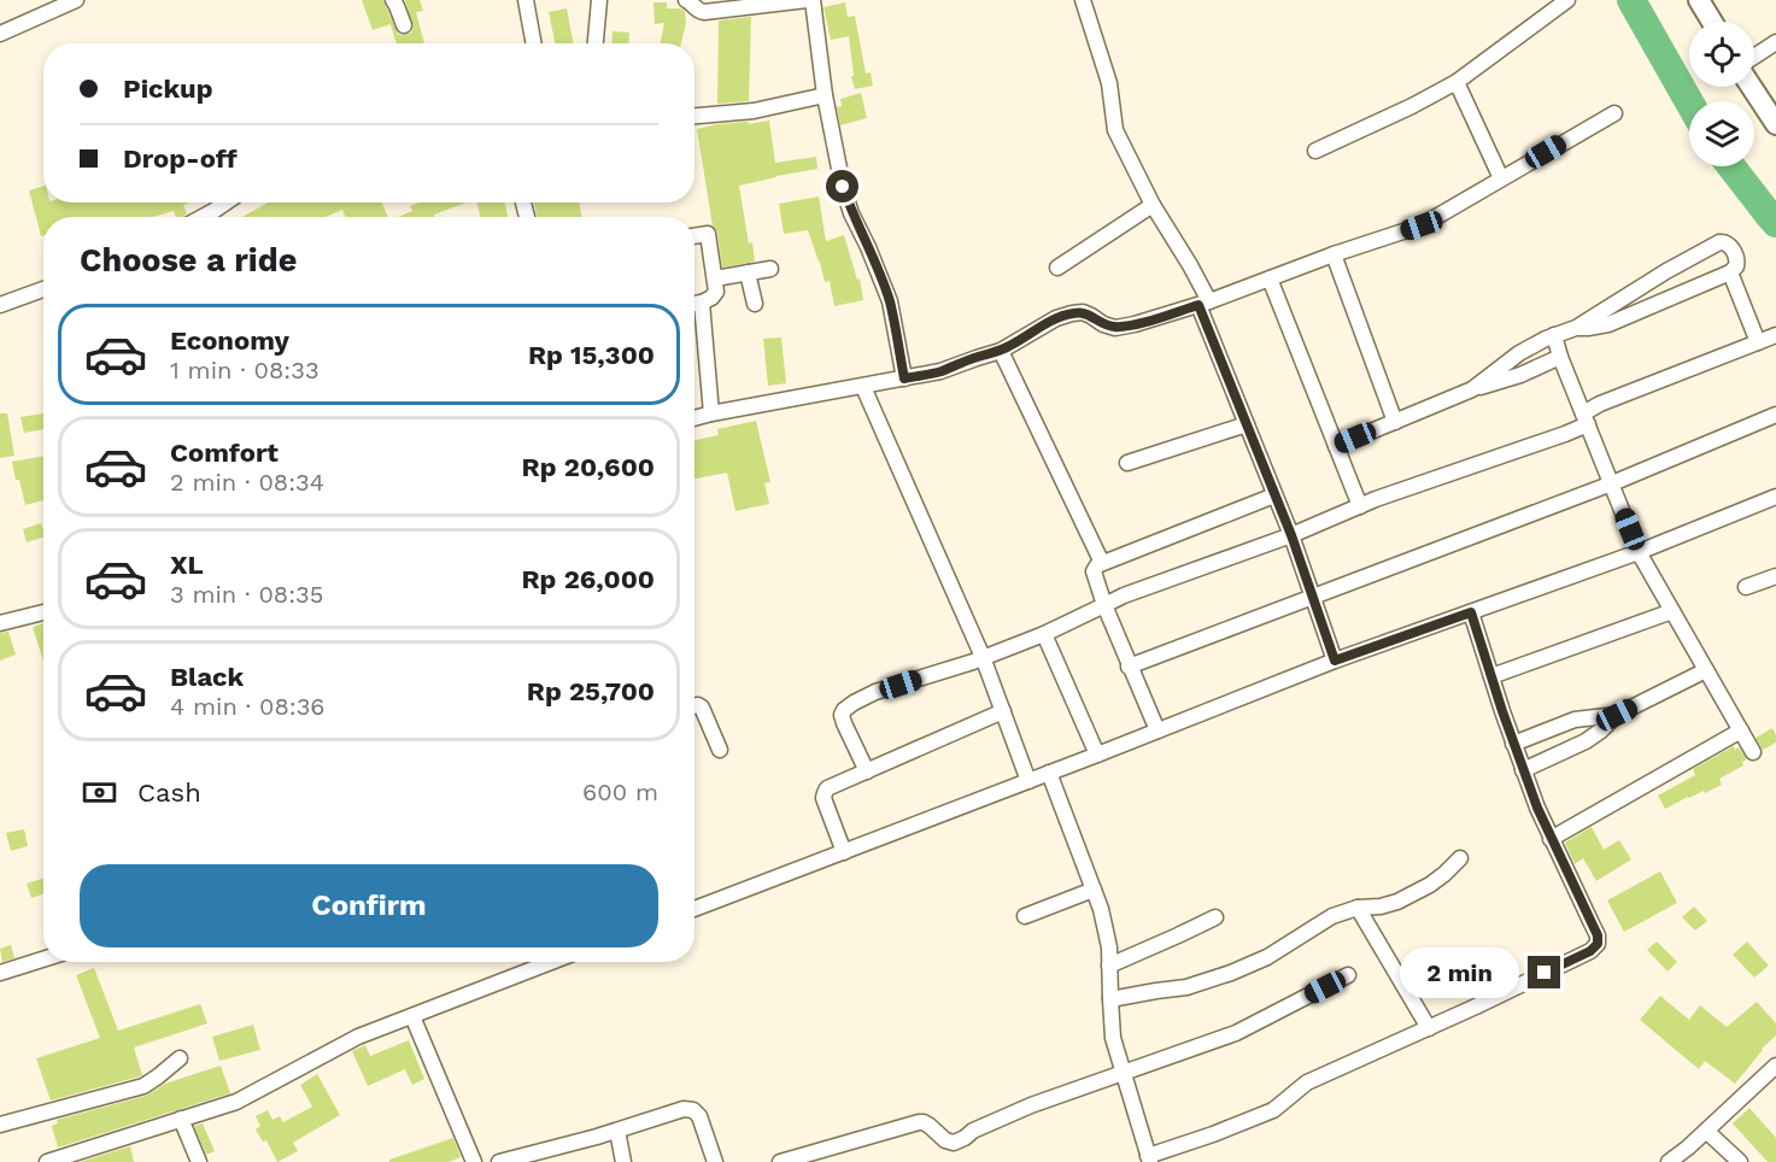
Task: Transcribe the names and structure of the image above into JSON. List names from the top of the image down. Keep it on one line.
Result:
{"page":{"banner":["Pickup","Drop-off"],"heading":"Choose a ride","list":[{"name":"Economy","note":"1 min · 08:33","value":"Rp 15,300"},{"name":"Comfort","note":"2 min · 08:34","value":"Rp 20,600"},{"name":"XL","note":"3 min · 08:35","value":"Rp 26,000"},{"name":"Black","note":"4 min · 08:36","value":"Rp 25,700"}],"pay":["Cash","600 m"],"buttons":"Confirm","bubble":"2 min"}}
